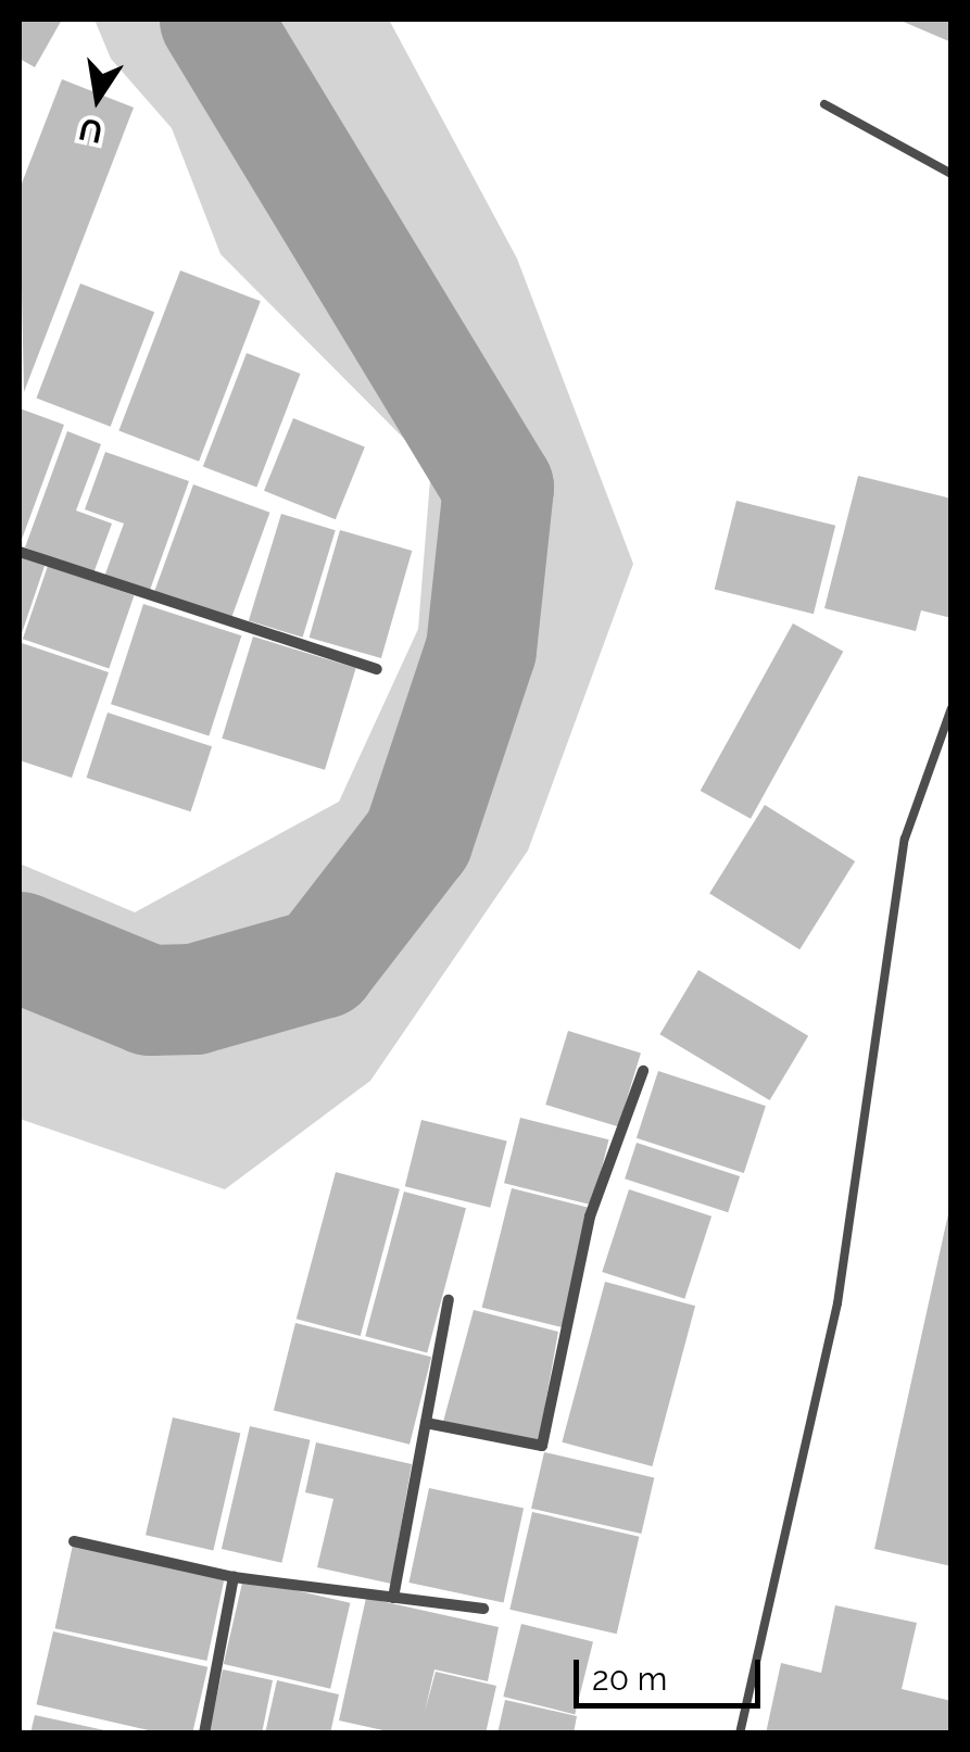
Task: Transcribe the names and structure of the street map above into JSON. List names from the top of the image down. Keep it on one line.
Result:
{"scale_bar":"20 m","north":"bottom"}
